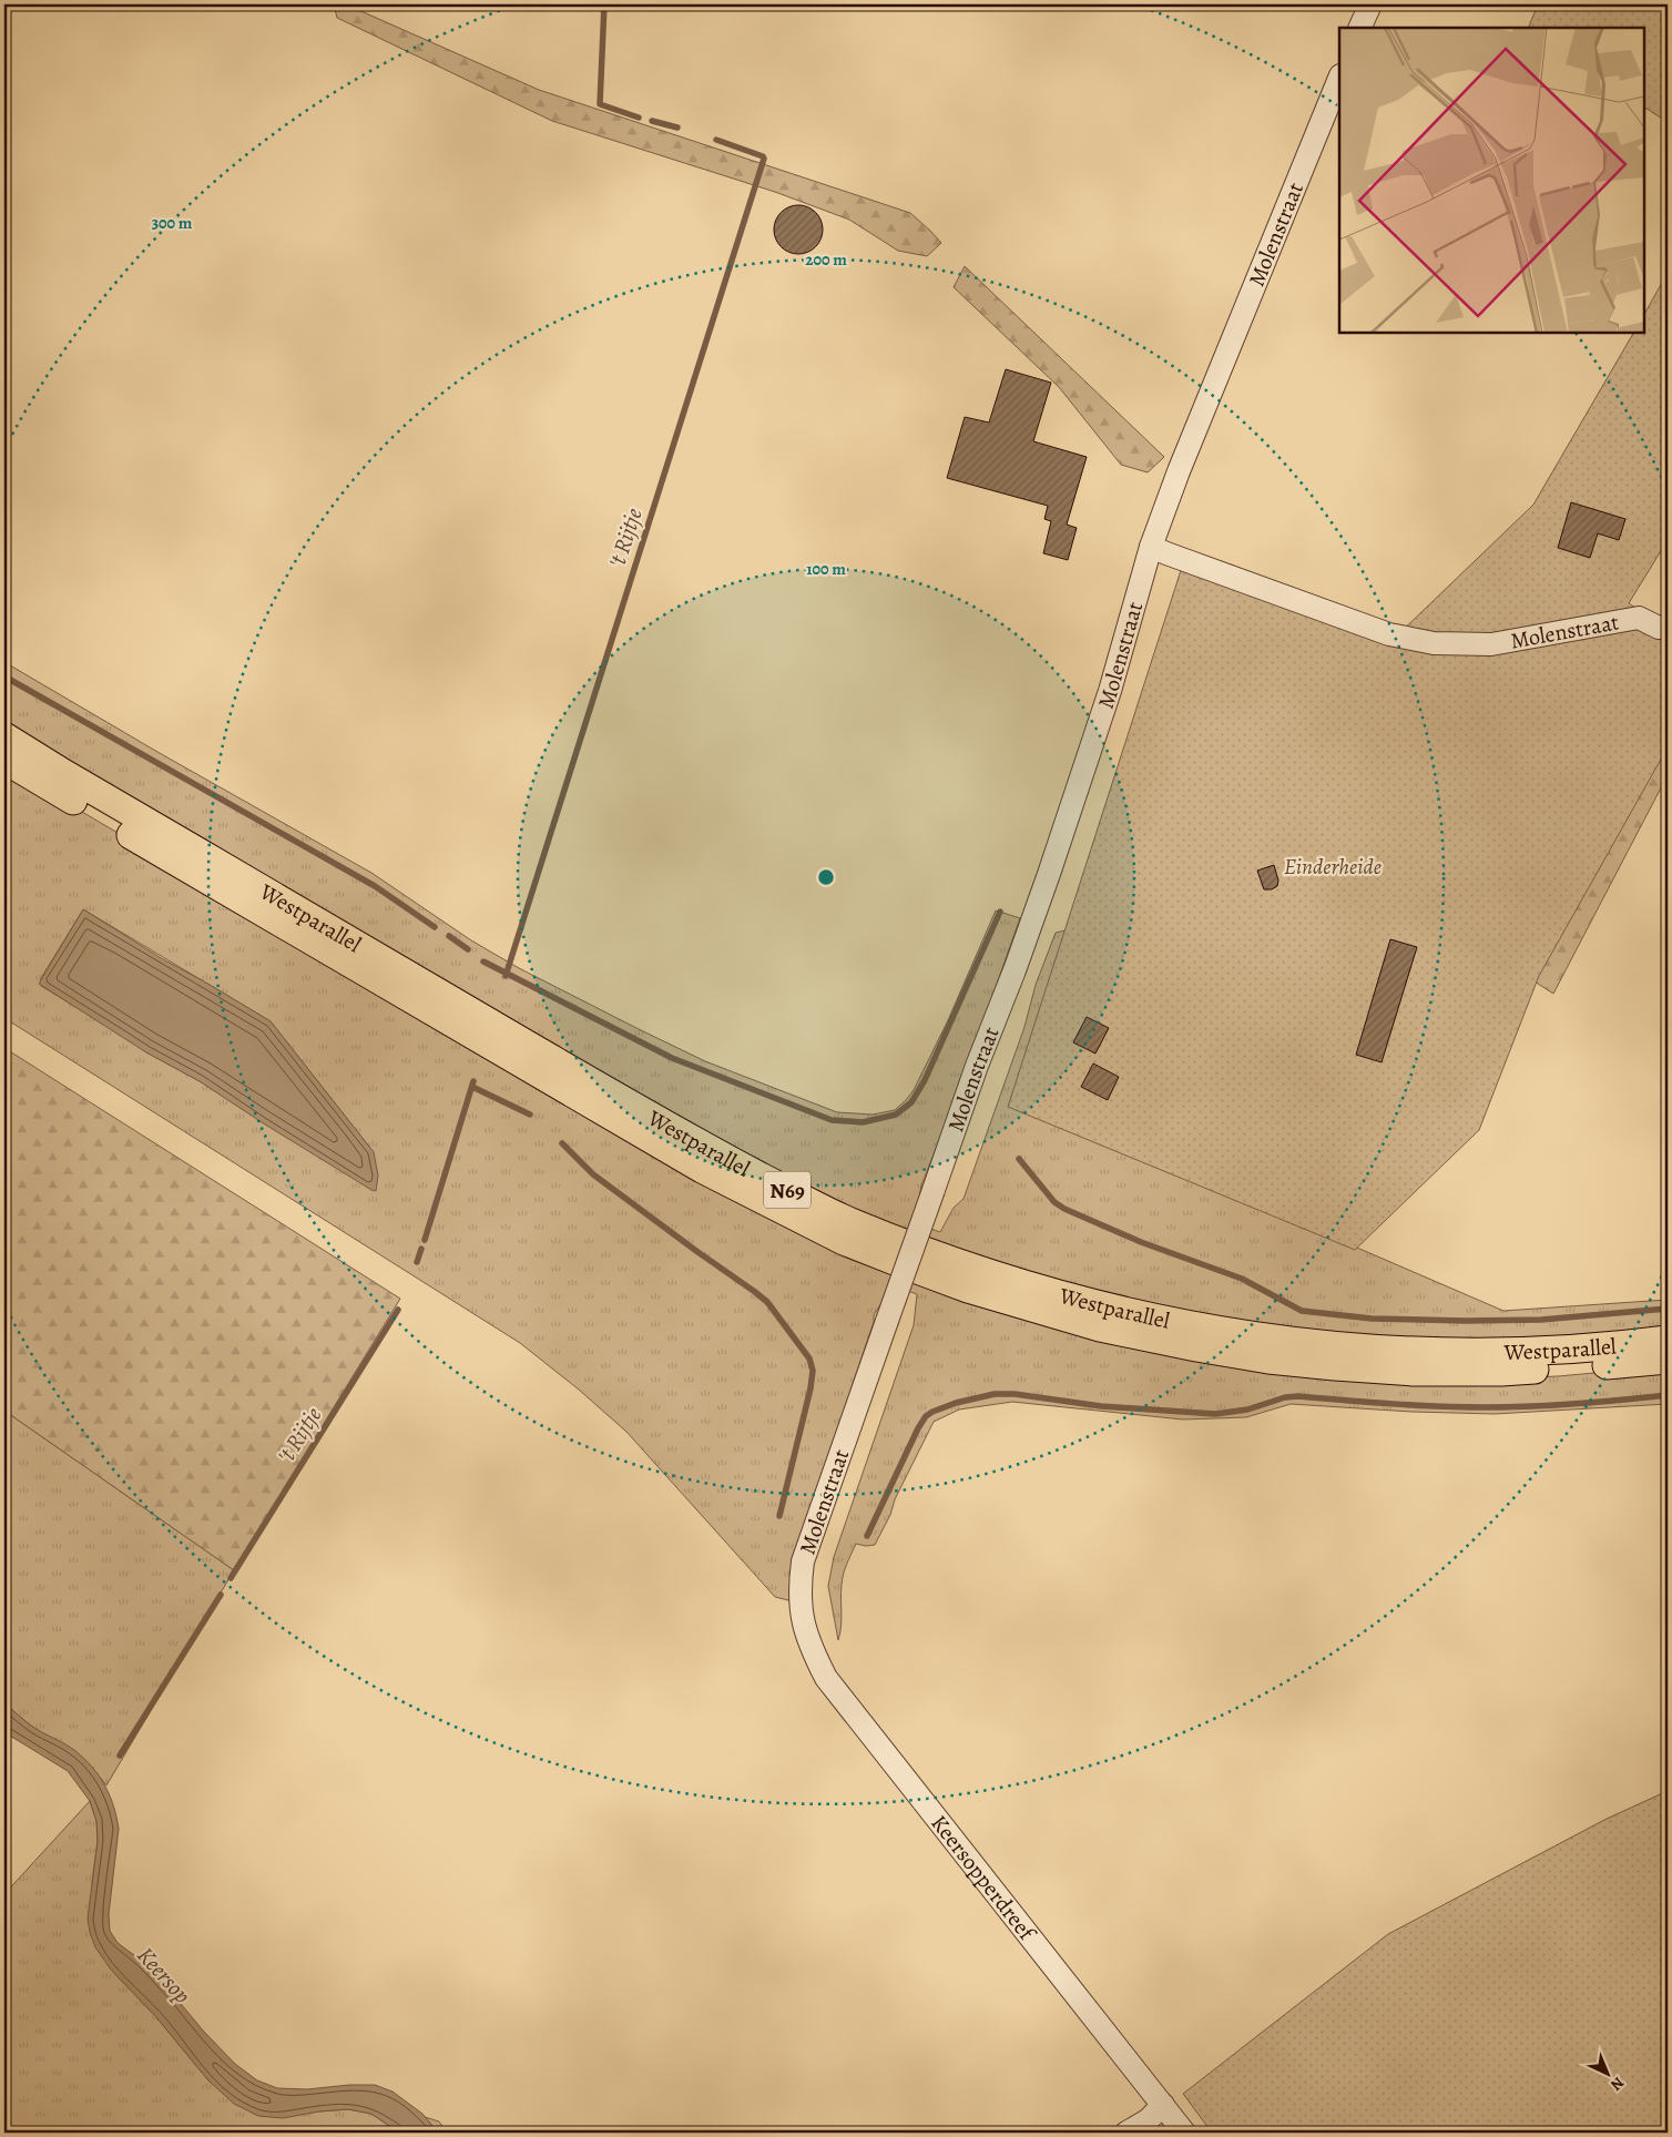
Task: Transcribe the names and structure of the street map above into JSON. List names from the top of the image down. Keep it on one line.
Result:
{"streets":{"main road":["Westparallel","N69"],"street":["Molenstraat","Keersopperdreef"]},"crossings":[["Molenstraat","Keersopperdreef"]],"water":["'t Rijtje","Keersop"],"parks":["Einderheide"],"north":"bottom right","rings":["300 m","200 m","100 m"]}
